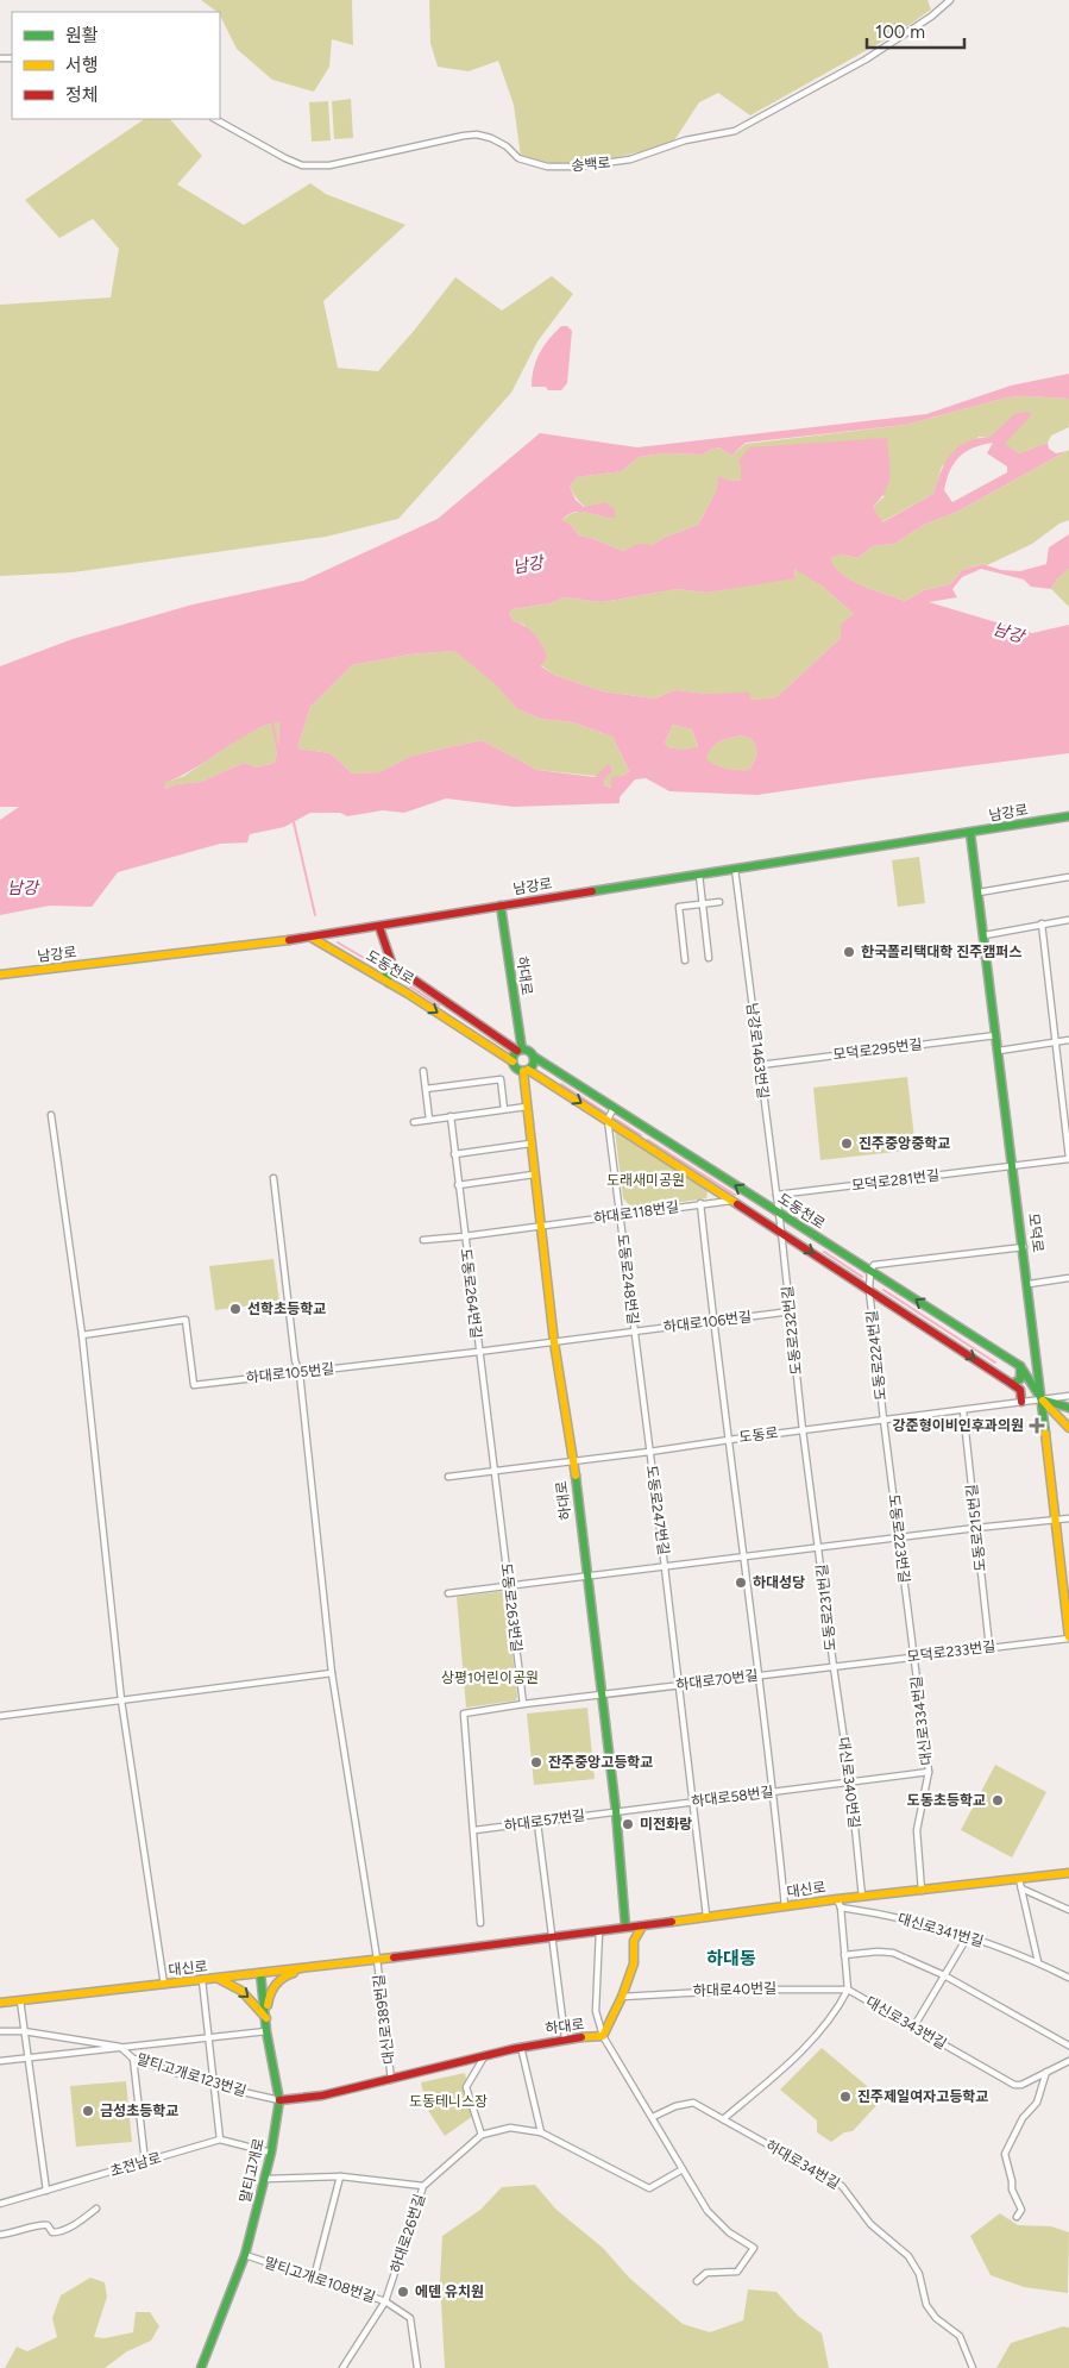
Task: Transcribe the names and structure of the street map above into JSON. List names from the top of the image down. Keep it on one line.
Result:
{"streets":{"street":["송백로","남강로","도동천로","하대로","모덕로295번길","남강로1463번길","모덕로281번길","하대로118번길","모덕로","도동로248번길","도동로264번길","하대로106번길","도동로232번길","도동로224번길","하대로105번길","도동로","도동로247번길","도동로215번길","도동로223번길","도동로263번길","도동로231번길","모덕로233번길","하대로70번길","대신로334번길","대신로340번길","하대로58번길","하대로57번길","대신로","대신로341번길","하대로40번길","대신로389번길","대신로343번길","말티고개로123번길","초전남로","하대로34번길","말티고개로","하대로26번길","말티고개로108번길"]},"crossings":[["남강로","도동천로"],["남강로","하대로"],["남강로","남강로1463번길"],["남강로","모덕로"],["도동천로","하대로"],["도동천로","남강로1463번길"],["도동천로","하대로118번길"],["도동천로","모덕로"],["도동천로","도동로248번길"],["도동천로","도동로232번길"],["도동천로","도동로224번길"],["도동천로","도동로"],["하대로","하대로118번길"],["하대로","하대로106번길"],["하대로","하대로105번길"],["하대로","도동로"],["하대로","도동로247번길"],["하대로","하대로70번길"],["하대로","하대로58번길"],["하대로","하대로57번길"],["하대로","대신로"],["하대로","하대로40번길"],["하대로","대신로389번길"],["하대로","말티고개로123번길"],["하대로","말티고개로"],["모덕로295번길","남강로1463번길"],["모덕로295번길","모덕로"],["남강로1463번길","모덕로281번길"],["남강로1463번길","도동로232번길"],["모덕로281번길","모덕로"],["하대로118번길","도동로248번길"],["하대로118번길","도동로264번길"],["모덕로","도동로"],["모덕로","모덕로233번길"],["도동로248번길","하대로106번길"],["도동로248번길","도동로"],["도동로248번길","도동로247번길"],["도동로264번길","하대로105번길"],["도동로264번길","도동로"],["도동로264번길","도동로263번길"],["하대로106번길","도동로232번길"],["하대로106번길","하대로105번길"],["도동로232번길","도동로"],["도동로232번길","도동로231번길"],["도동로224번길","도동로"],["도동로224번길","도동로223번길"],["도동로","도동로247번길"],["도동로","도동로215번길"],["도동로","도동로223번길"],["도동로","도동로263번길"],["도동로","도동로231번길"],["도동로247번길","도동로263번길"],["도동로247번길","도동로231번길"],["도동로247번길","하대로70번길"],["도동로247번길","하대로58번길"],["도동로247번길","대신로"],["도동로215번길","모덕로233번길"],["도동로223번길","모덕로233번길"],["도동로223번길","대신로334번길"],["도동로231번길","모덕로233번길"],["도동로231번길","하대로70번길"],["도동로231번길","대신로340번길"],["모덕로233번길","하대로70번길"],["모덕로233번길","대신로334번길"],["모덕로233번길","대신로340번길"],["하대로70번길","대신로340번길"],["대신로334번길","하대로58번길"],["대신로334번길","대신로"],["대신로340번길","하대로58번길"],["대신로340번길","대신로"],["하대로58번길","하대로57번길"],["대신로","대신로341번길"],["대신로","대신로389번길"],["대신로","말티고개로"],["하대로40번길","대신로343번길"],["말티고개로123번길","말티고개로"],["말티고개로","말티고개로108번길"],["하대로26번길","말티고개로108번길"]],"districts":["하대동"],"water":["남강"],"parks":["도래새미공원","상평1어린이공원","도동테니스장"],"places":{"other":["한국폴리택대학 진주캠퍼스","진주중앙중학교","선학초등학교","하대성당","잔주중앙고등학교","도동초등학교","미전화랑","진주제일여자고등학교","금성초등학교","에덴 유치원"],"health":["강준형이비인후과의원"]},"legend":["원활","서행","정체"],"scale_bar":"100 m"}
